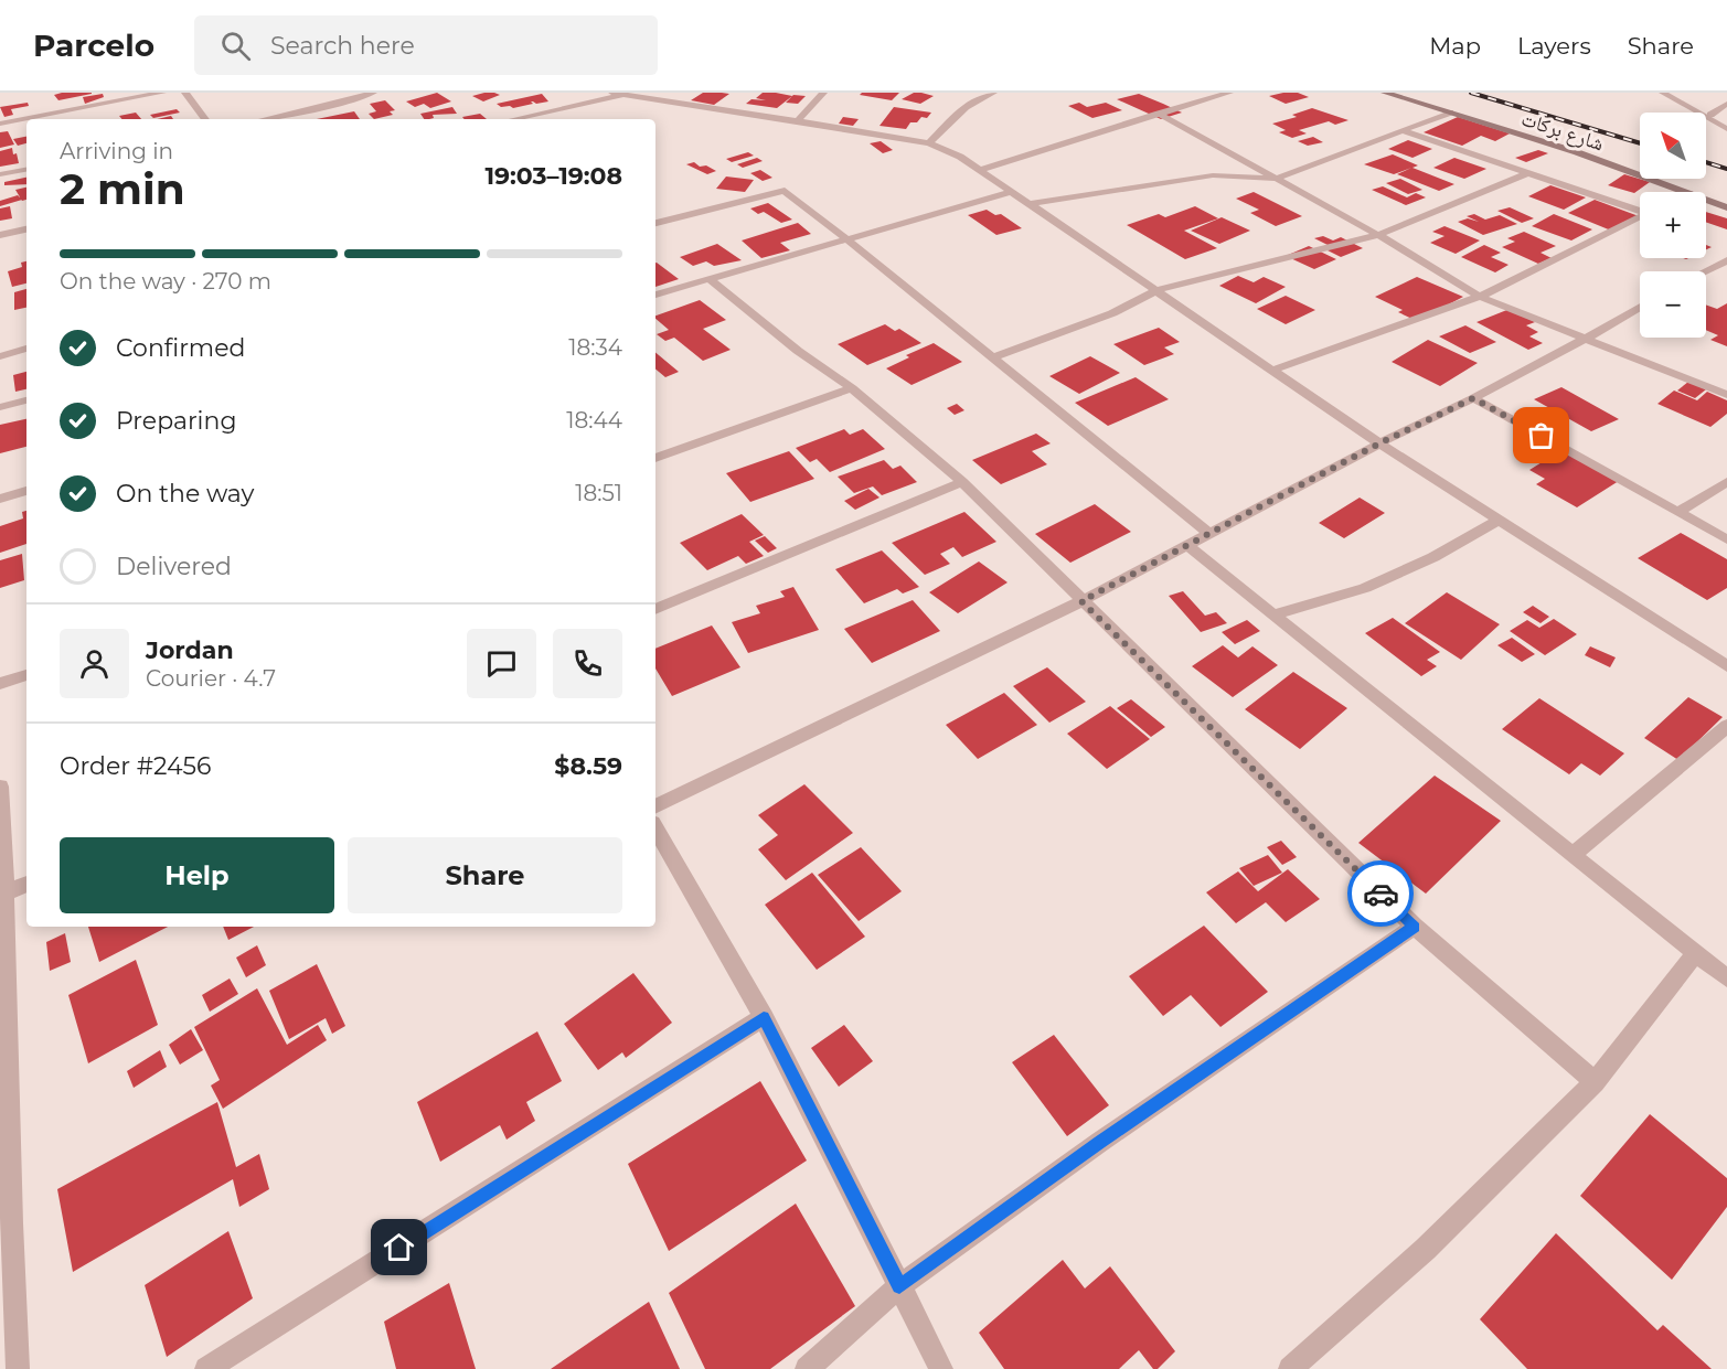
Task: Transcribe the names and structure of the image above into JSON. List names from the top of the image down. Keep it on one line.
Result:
{"streets":{"main road":["شارع بركات"]},"north":"top left","page":{"header":"Parcelo","search":"Search here","nav":["Map","Layers","Share"],"map_buttons":["+","−"],"heading":["2 min","Arriving in","19:03–19:08"],"panel":["Jordan","Courier · 4.7","Order #2456","$8.59"],"bar":"On the way · 270 m","list":[["Confirmed","18:34"],["Preparing","18:44"],["On the way","18:51"],"Delivered"],"buttons":["Help","Share"]}}
